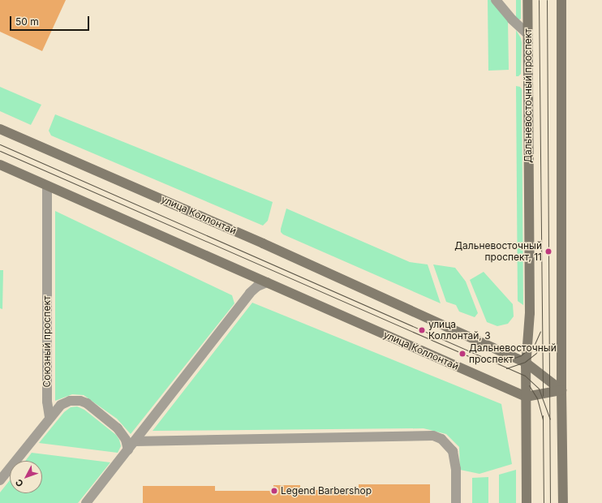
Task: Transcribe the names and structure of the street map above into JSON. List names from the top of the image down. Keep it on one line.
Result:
{"streets":{"main road":["Дальневосточный проспект","улица Коллонтай"],"street":["Союзный проспект"]},"crossings":[["Дальневосточный проспект","улица Коллонтай"],["улица Коллонтай","Союзный проспект"]],"places":["Дальневосточный проспект, 11","улица Коллонтай, 3","Дальневосточный проспект","Legend Barbershop"],"scale_bar":"50 m","north":"bottom left"}
